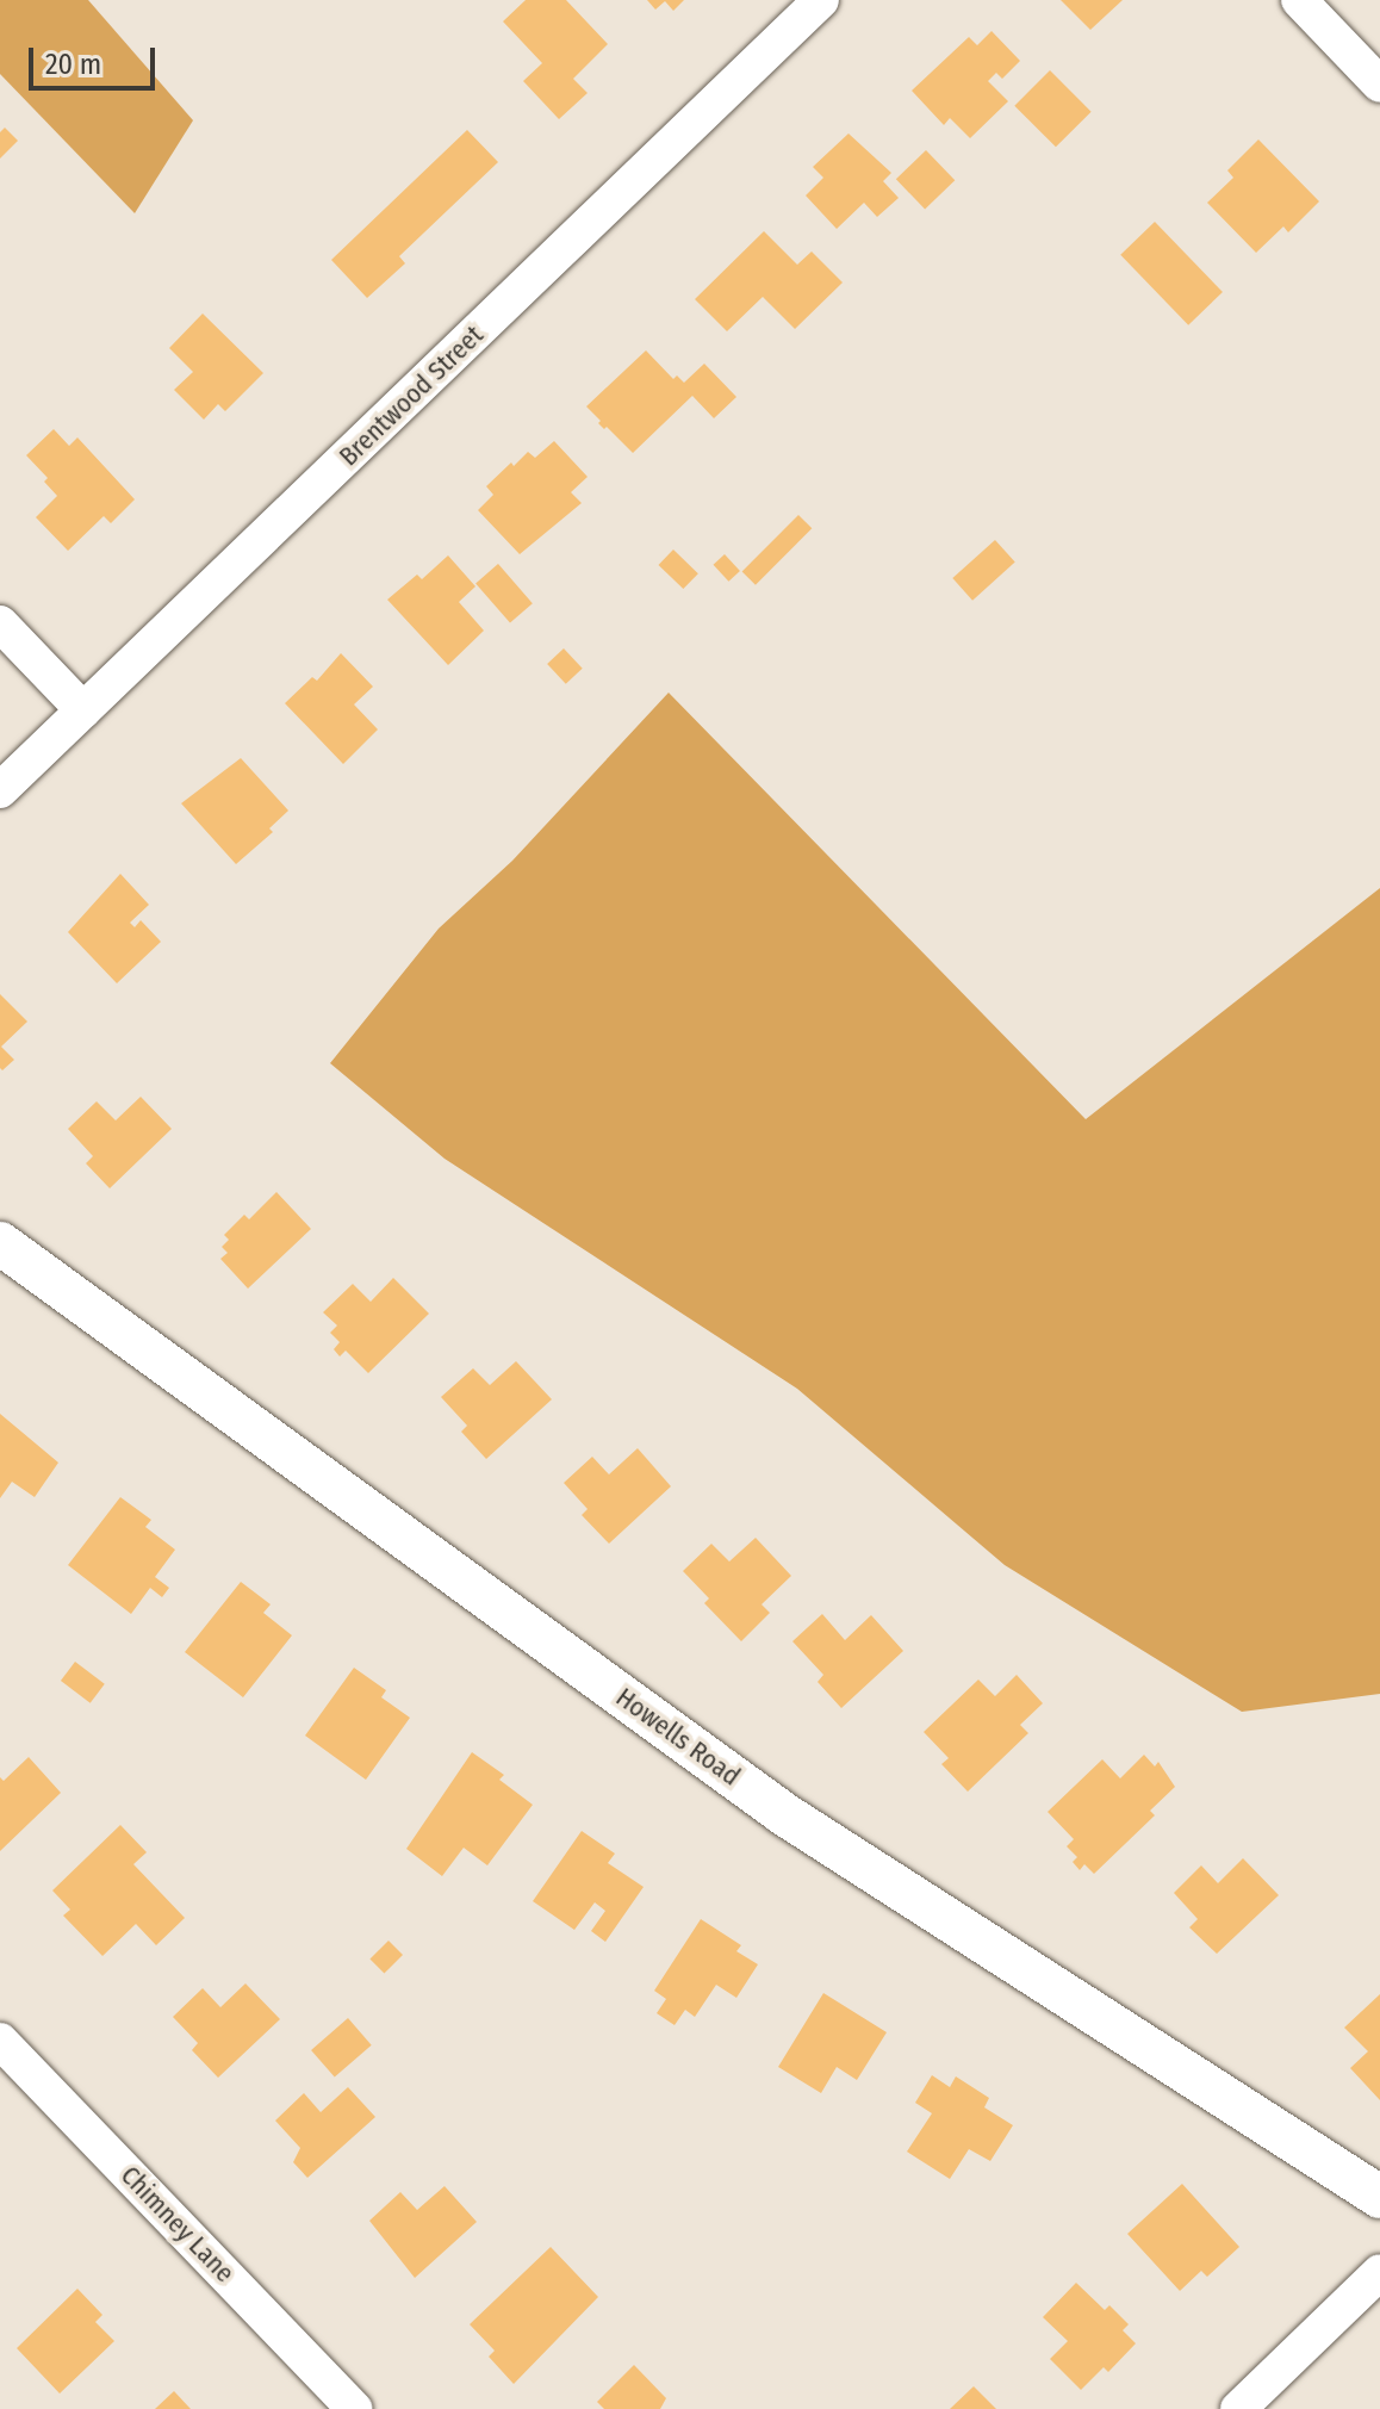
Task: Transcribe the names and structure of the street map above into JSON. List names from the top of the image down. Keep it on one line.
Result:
{"streets":{"street":["Brentwood Street","Howells Road","Chimney Lane"]},"scale_bar":"20 m"}
